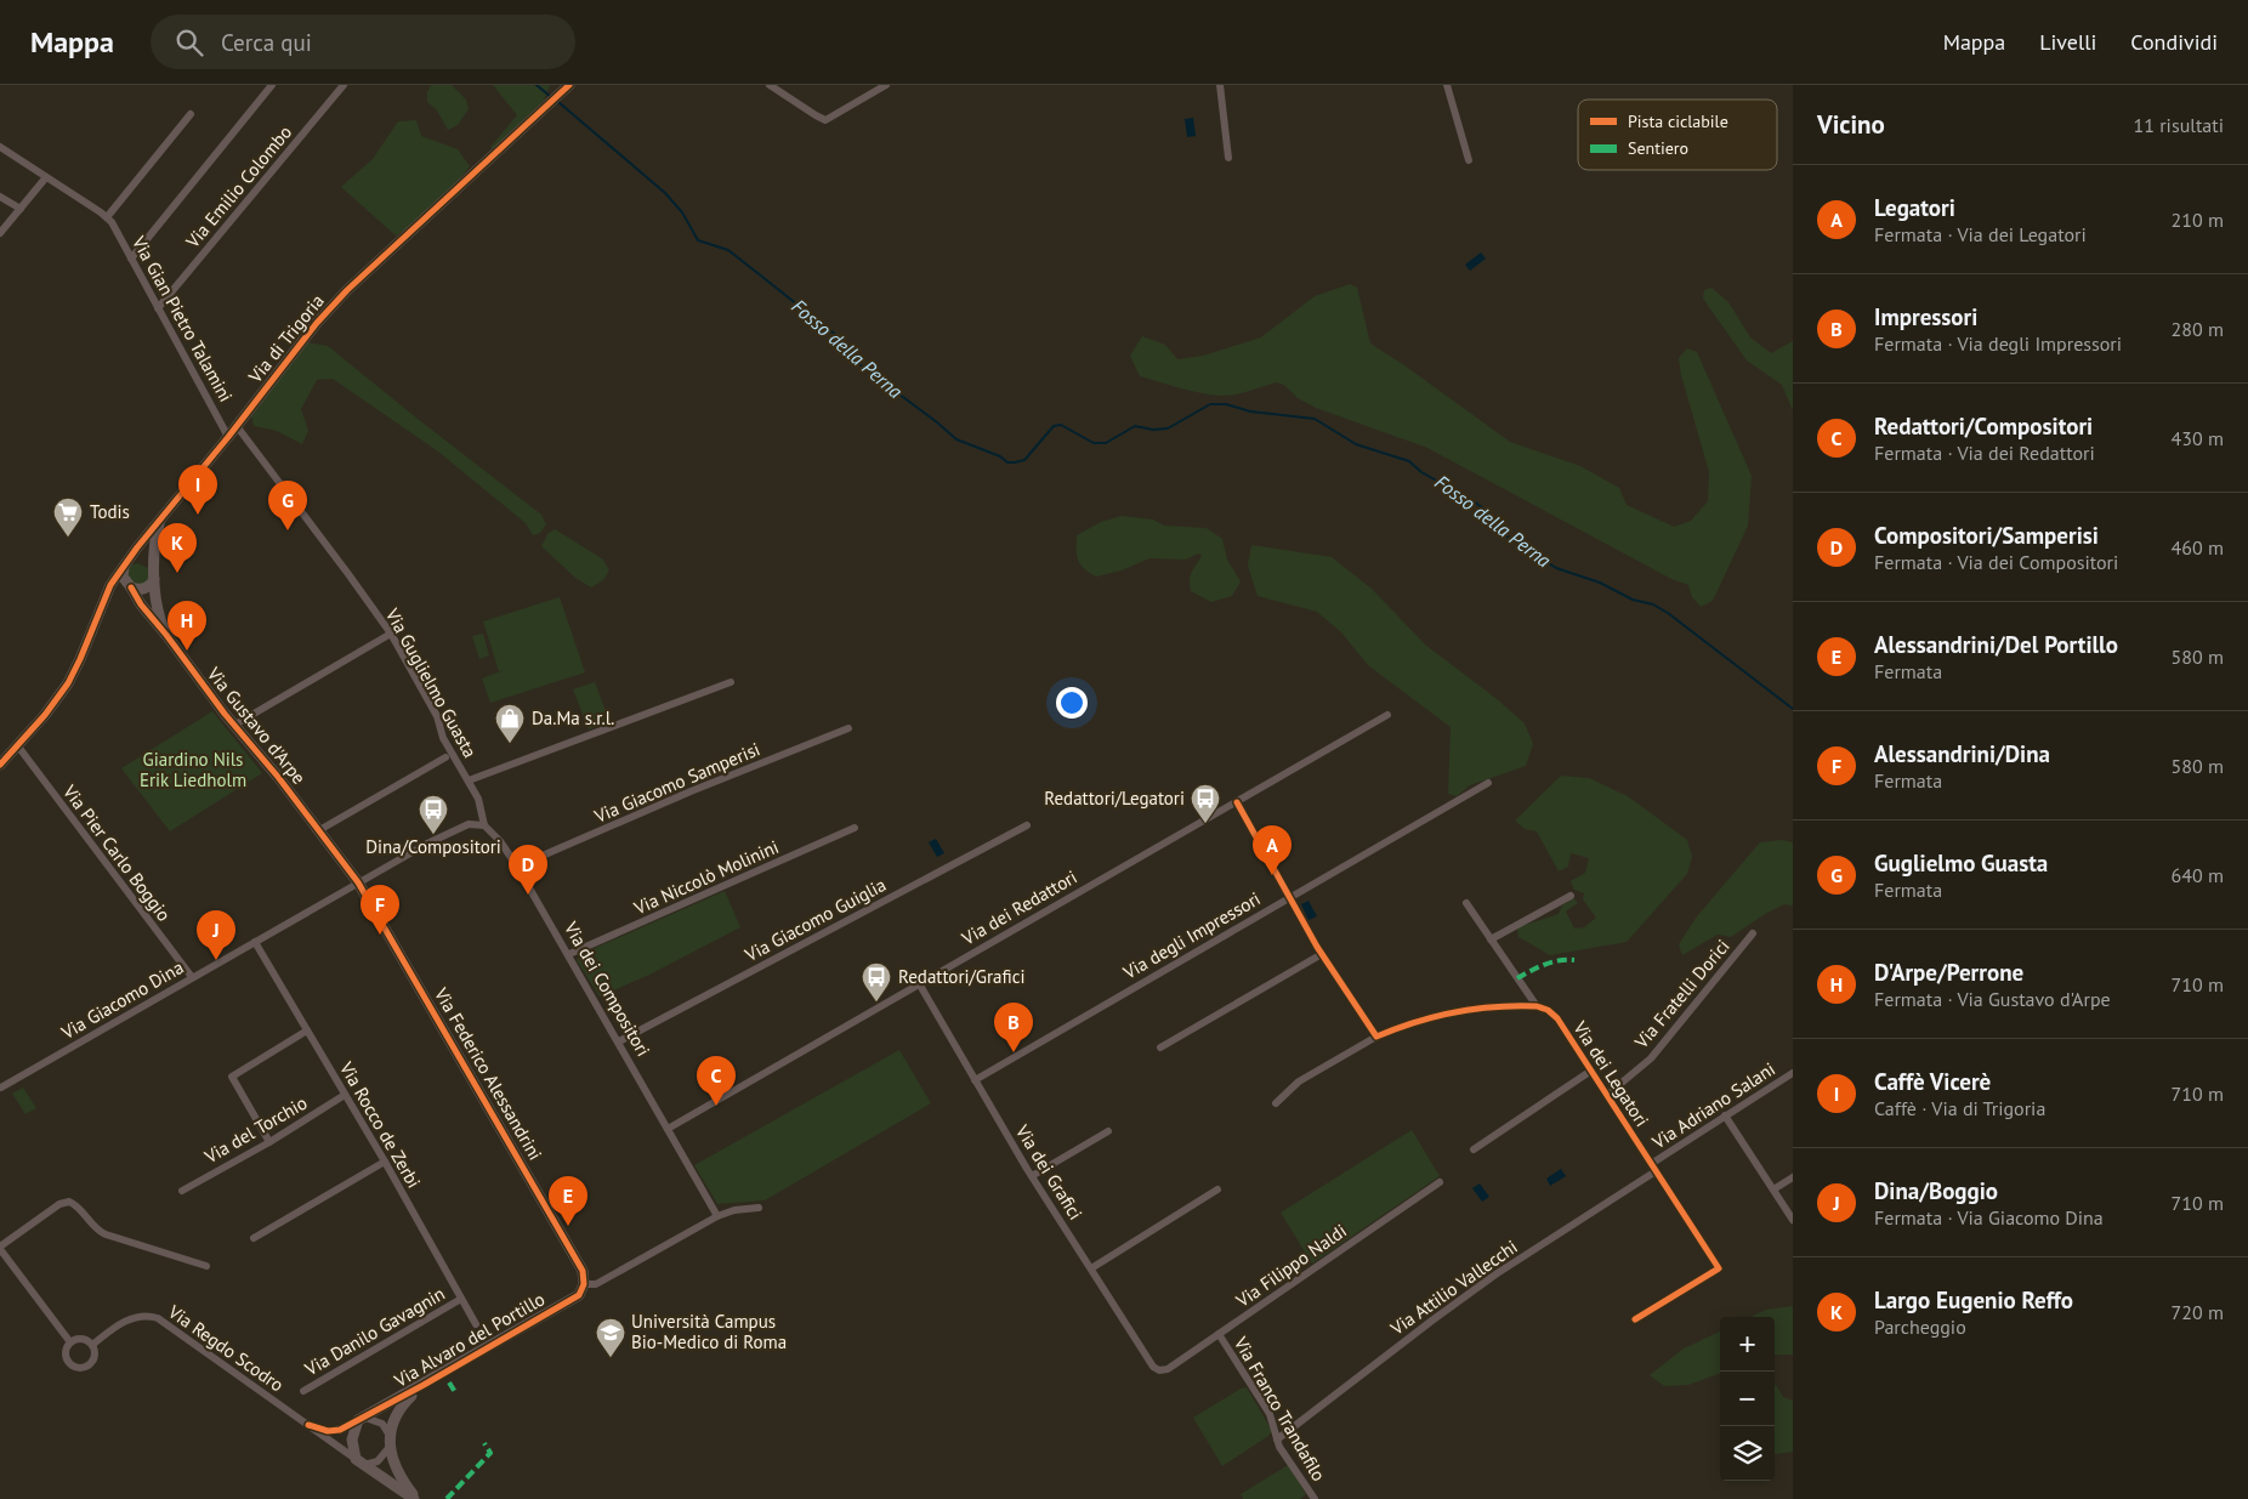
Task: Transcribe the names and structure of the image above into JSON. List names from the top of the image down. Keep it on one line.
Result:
{"streets":{"street":["Via Emilio Colombo","Via Gian Pietro Talamini","Via di Trigoria","Via Guglielmo Guasta","Via Gustavo d'Arpe","Via Giacomo Samperisi","Via Pier Carlo Boggio","Via Niccolò Molinini","Via dei Redattori","Via Giacomo Guiglia","Via degli Impressori","Via dei Compositori","Via Fratelli Dorici","Via Giacomo Dina","Via Federico Alessandrini","Via dei Legatori","Via Adriano Salani","Via Rocco de Zerbi","Via del Torchio","Via dei Grafici","Via Filippo Naldi","Via Attilio Vallecchi","Via Danilo Gavagnin","Via Alvaro del Portillo","Via Regdo Scodro","Via Franco Trandafilo"]},"crossings":[["Via Emilio Colombo","Via Gian Pietro Talamini"],["Via Gian Pietro Talamini","Via di Trigoria"],["Via di Trigoria","Via Guglielmo Guasta"],["Via di Trigoria","Via Gustavo d'Arpe"],["Via di Trigoria","Via Pier Carlo Boggio"],["Via Guglielmo Guasta","Via dei Compositori"],["Via Gustavo d'Arpe","Via Giacomo Dina"],["Via Gustavo d'Arpe","Via Federico Alessandrini"],["Via Giacomo Samperisi","Via dei Compositori"],["Via Pier Carlo Boggio","Via Giacomo Dina"],["Via Niccolò Molinini","Via dei Compositori"],["Via dei Redattori","Via dei Compositori"],["Via dei Redattori","Via dei Grafici"],["Via Giacomo Guiglia","Via dei Compositori"],["Via degli Impressori","Via dei Grafici"],["Via dei Compositori","Via Giacomo Dina"],["Via dei Compositori","Via Alvaro del Portillo"],["Via Fratelli Dorici","Via dei Legatori"],["Via Giacomo Dina","Via Federico Alessandrini"],["Via Giacomo Dina","Via Rocco de Zerbi"],["Via Federico Alessandrini","Via Alvaro del Portillo"],["Via dei Legatori","Via Adriano Salani"],["Via dei Legatori","Via Attilio Vallecchi"],["Via Adriano Salani","Via Attilio Vallecchi"],["Via Rocco de Zerbi","Via del Torchio"],["Via Rocco de Zerbi","Via Danilo Gavagnin"],["Via dei Grafici","Via Filippo Naldi"],["Via Filippo Naldi","Via Franco Trandafilo"],["Via Attilio Vallecchi","Via Franco Trandafilo"],["Via Alvaro del Portillo","Via Regdo Scodro"]],"water":["Fosso della Perna"],"parks":["Giardino Nils Erik Liedholm"],"places":{"supermarket":["Todis"],"shop":["Da.Ma s.r.l."],"bus stop":["Redattori/Legatori","Dina/Compositori","Redattori/Grafici"],"school or university":["Università Campus Bio-Medico di Roma"]},"legend":["Pista ciclabile","Sentiero"],"page":{"header":"Mappa","search":"Cerca qui","nav":["Mappa","Livelli","Condividi"],"heading":["Vicino","11 risultati"],"list":[{"mark":"A","name":"Legatori","note":"Fermata · Via dei Legatori","value":"210 m"},{"mark":"B","name":"Impressori","note":"Fermata · Via degli Impressori","value":"280 m"},{"mark":"C","name":"Redattori/Compositori","note":"Fermata · Via dei Redattori","value":"430 m"},{"mark":"D","name":"Compositori/Samperisi","note":"Fermata · Via dei Compositori","value":"460 m"},{"mark":"E","name":"Alessandrini/Del Portillo","note":"Fermata","value":"580 m"},{"mark":"F","name":"Alessandrini/Dina","note":"Fermata","value":"580 m"},{"mark":"G","name":"Guglielmo Guasta","note":"Fermata","value":"640 m"},{"mark":"H","name":"D'Arpe/Perrone","note":"Fermata · Via Gustavo d'Arpe","value":"710 m"},{"mark":"I","name":"Caffè Vicerè","note":"Caffè · Via di Trigoria","value":"710 m"},{"mark":"J","name":"Dina/Boggio","note":"Fermata · Via Giacomo Dina","value":"710 m"},{"mark":"K","name":"Largo Eugenio Reffo","note":"Parcheggio","value":"720 m"}],"pins":["I","G","K","H","A","D","F","J","B","C","E"],"map_buttons":["+","−"]}}
